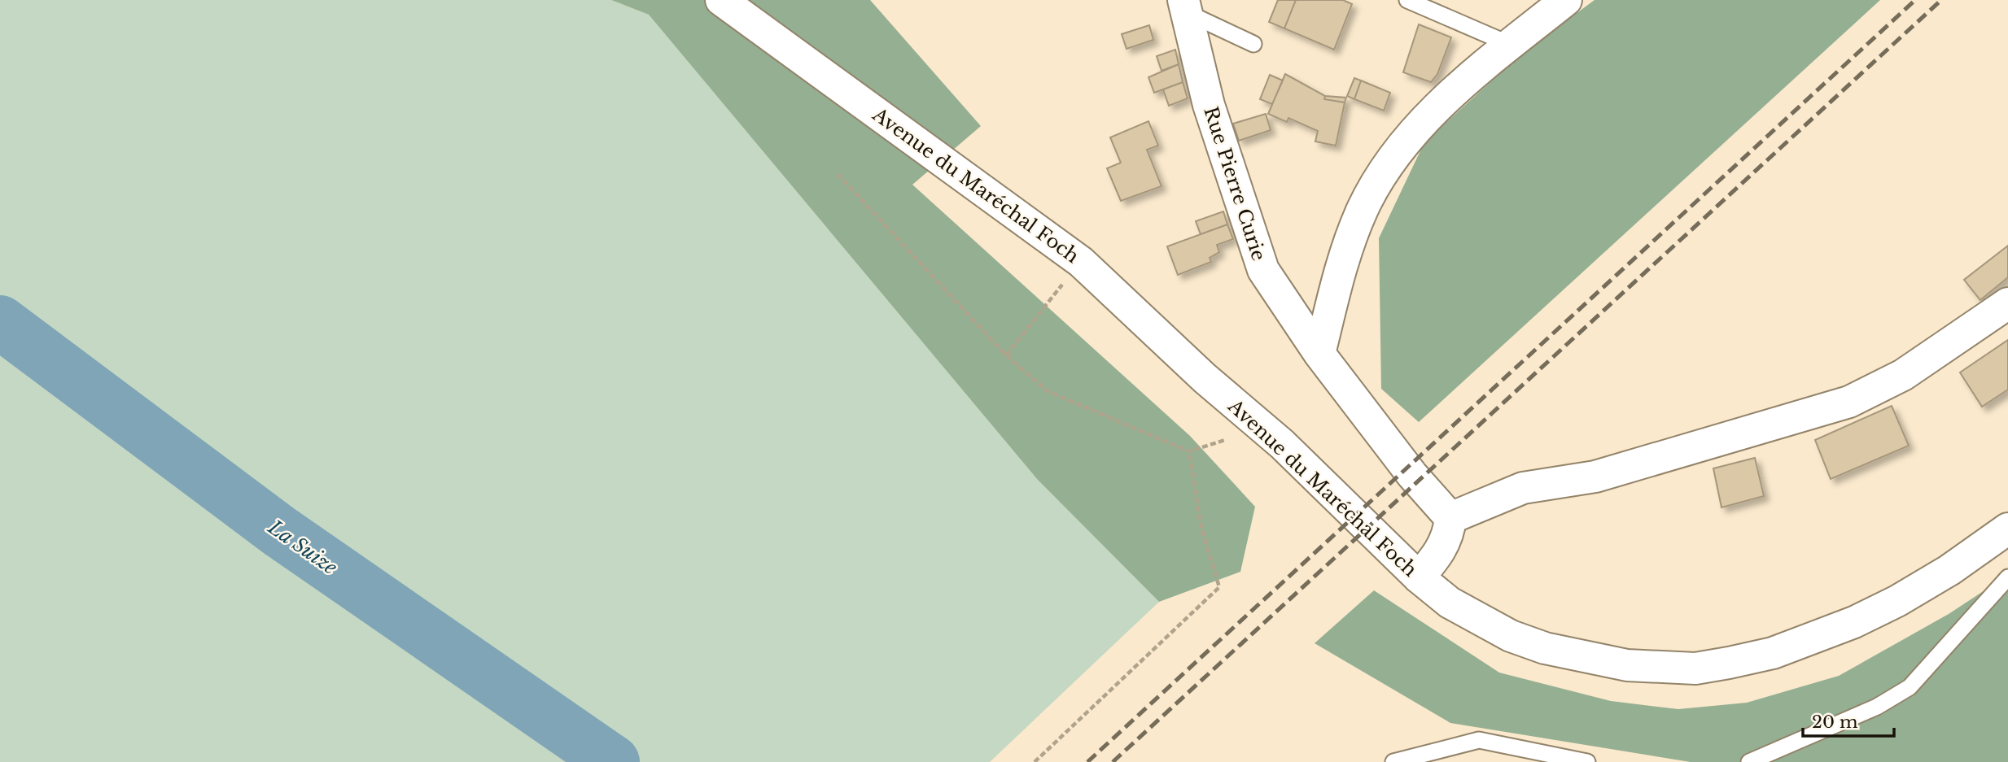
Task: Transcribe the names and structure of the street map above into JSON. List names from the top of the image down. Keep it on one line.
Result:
{"streets":{"street":["Rue Pierre Curie","Avenue du Maréchal Foch"]},"water":["La Suize"],"scale_bar":"20 m"}
